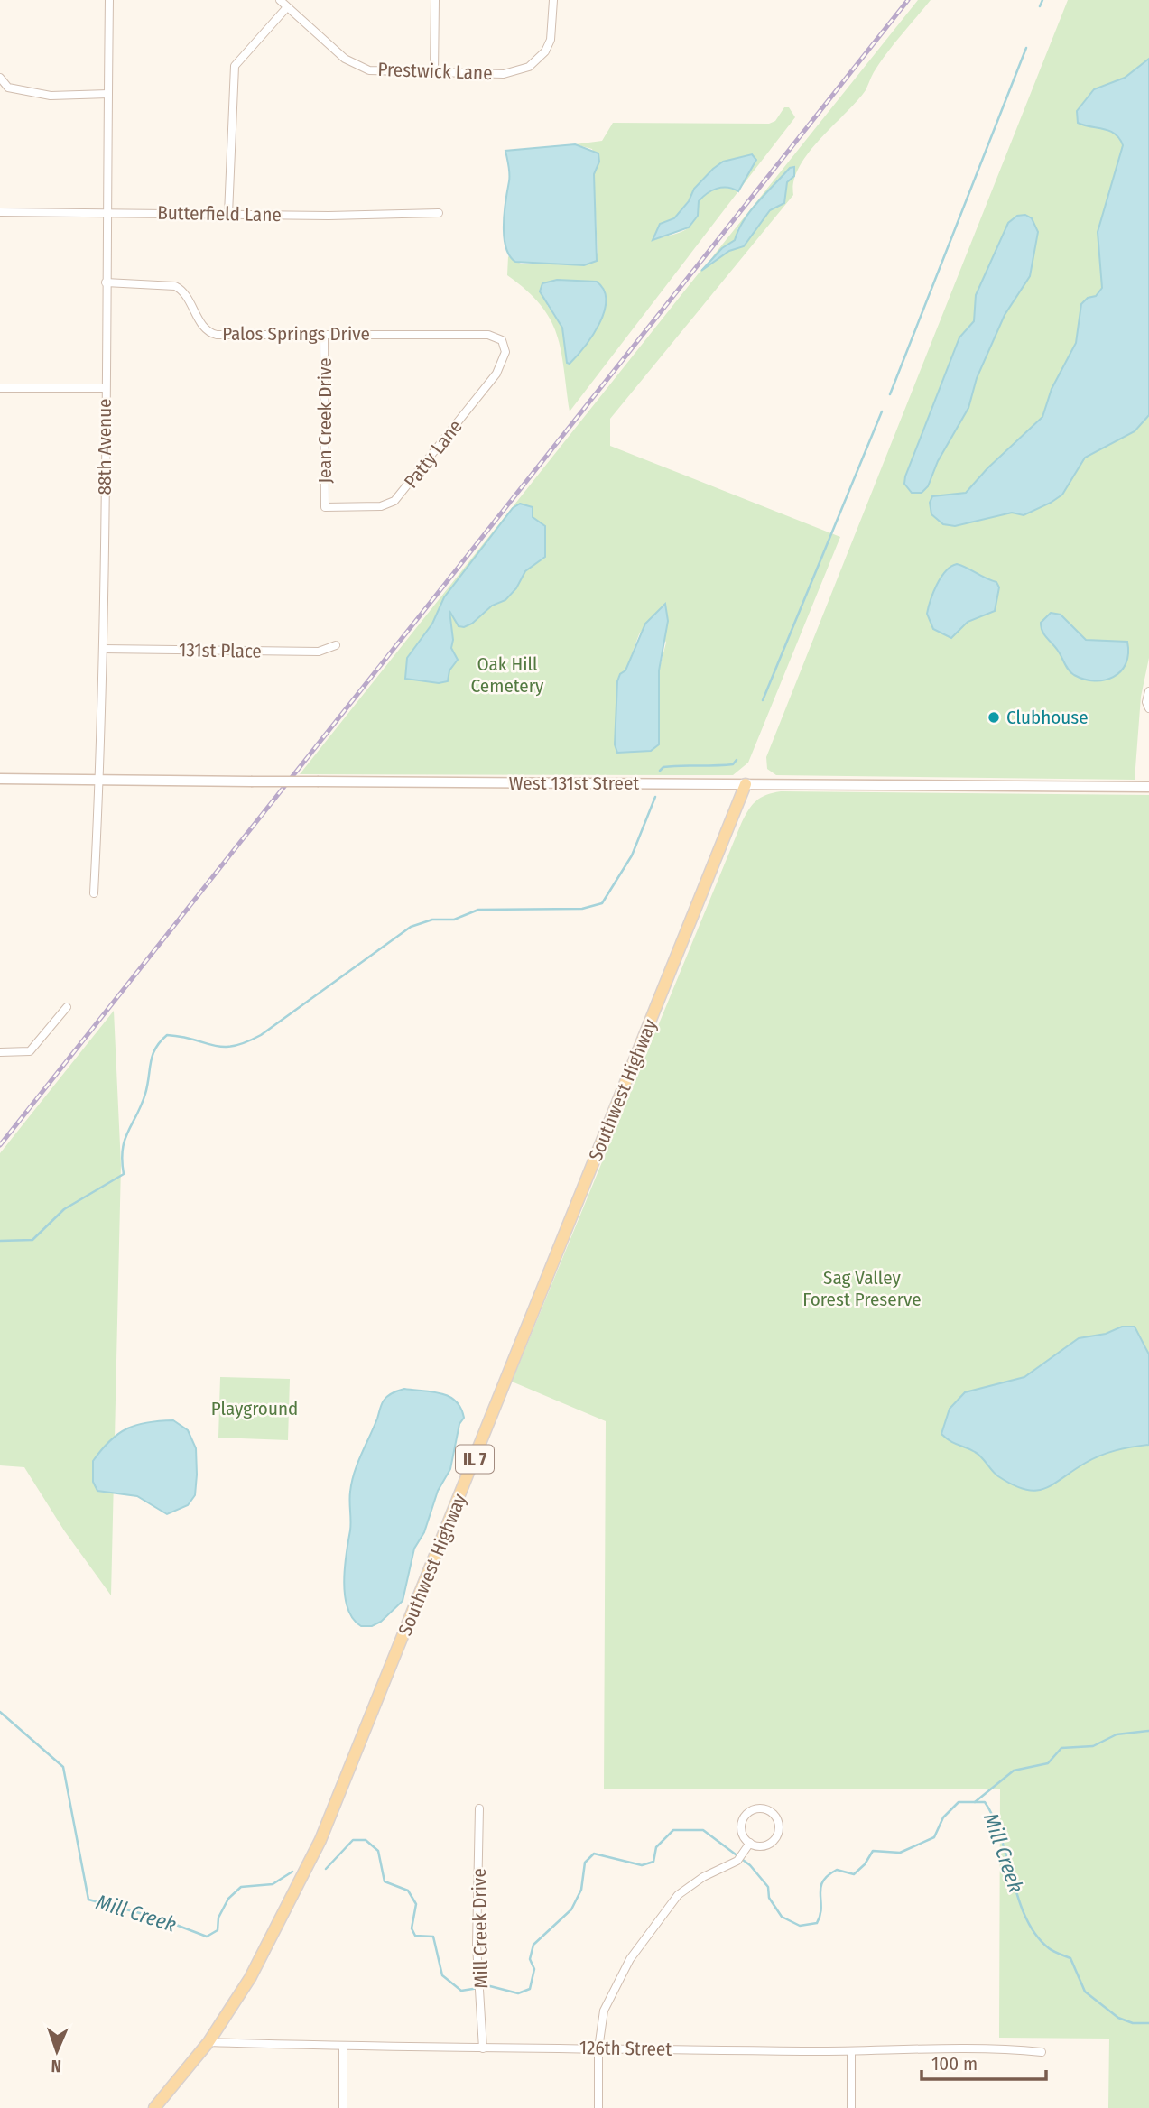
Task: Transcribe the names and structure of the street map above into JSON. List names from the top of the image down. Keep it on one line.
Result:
{"streets":{"main road":["Southwest Highway","IL 7"],"street":["Prestwick Lane","Butterfield Lane","Palos Springs Drive","Jean Creek Drive","88th Avenue","Patty Lane","131st Place","West 131st Street","Mill Creek Drive","126th Street"]},"crossings":[["Butterfield Lane","88th Avenue"],["Palos Springs Drive","Jean Creek Drive"],["Palos Springs Drive","88th Avenue"],["Palos Springs Drive","Patty Lane"],["Jean Creek Drive","Patty Lane"],["88th Avenue","131st Place"],["88th Avenue","West 131st Street"],["West 131st Street","Southwest Highway"],["Southwest Highway","126th Street"],["Mill Creek Drive","126th Street"]],"water":["Mill Creek"],"parks":["Oak Hill Cemetery","Sag Valley Forest Preserve","Playground"],"places":["Clubhouse"],"scale_bar":"100 m","north":"bottom"}
